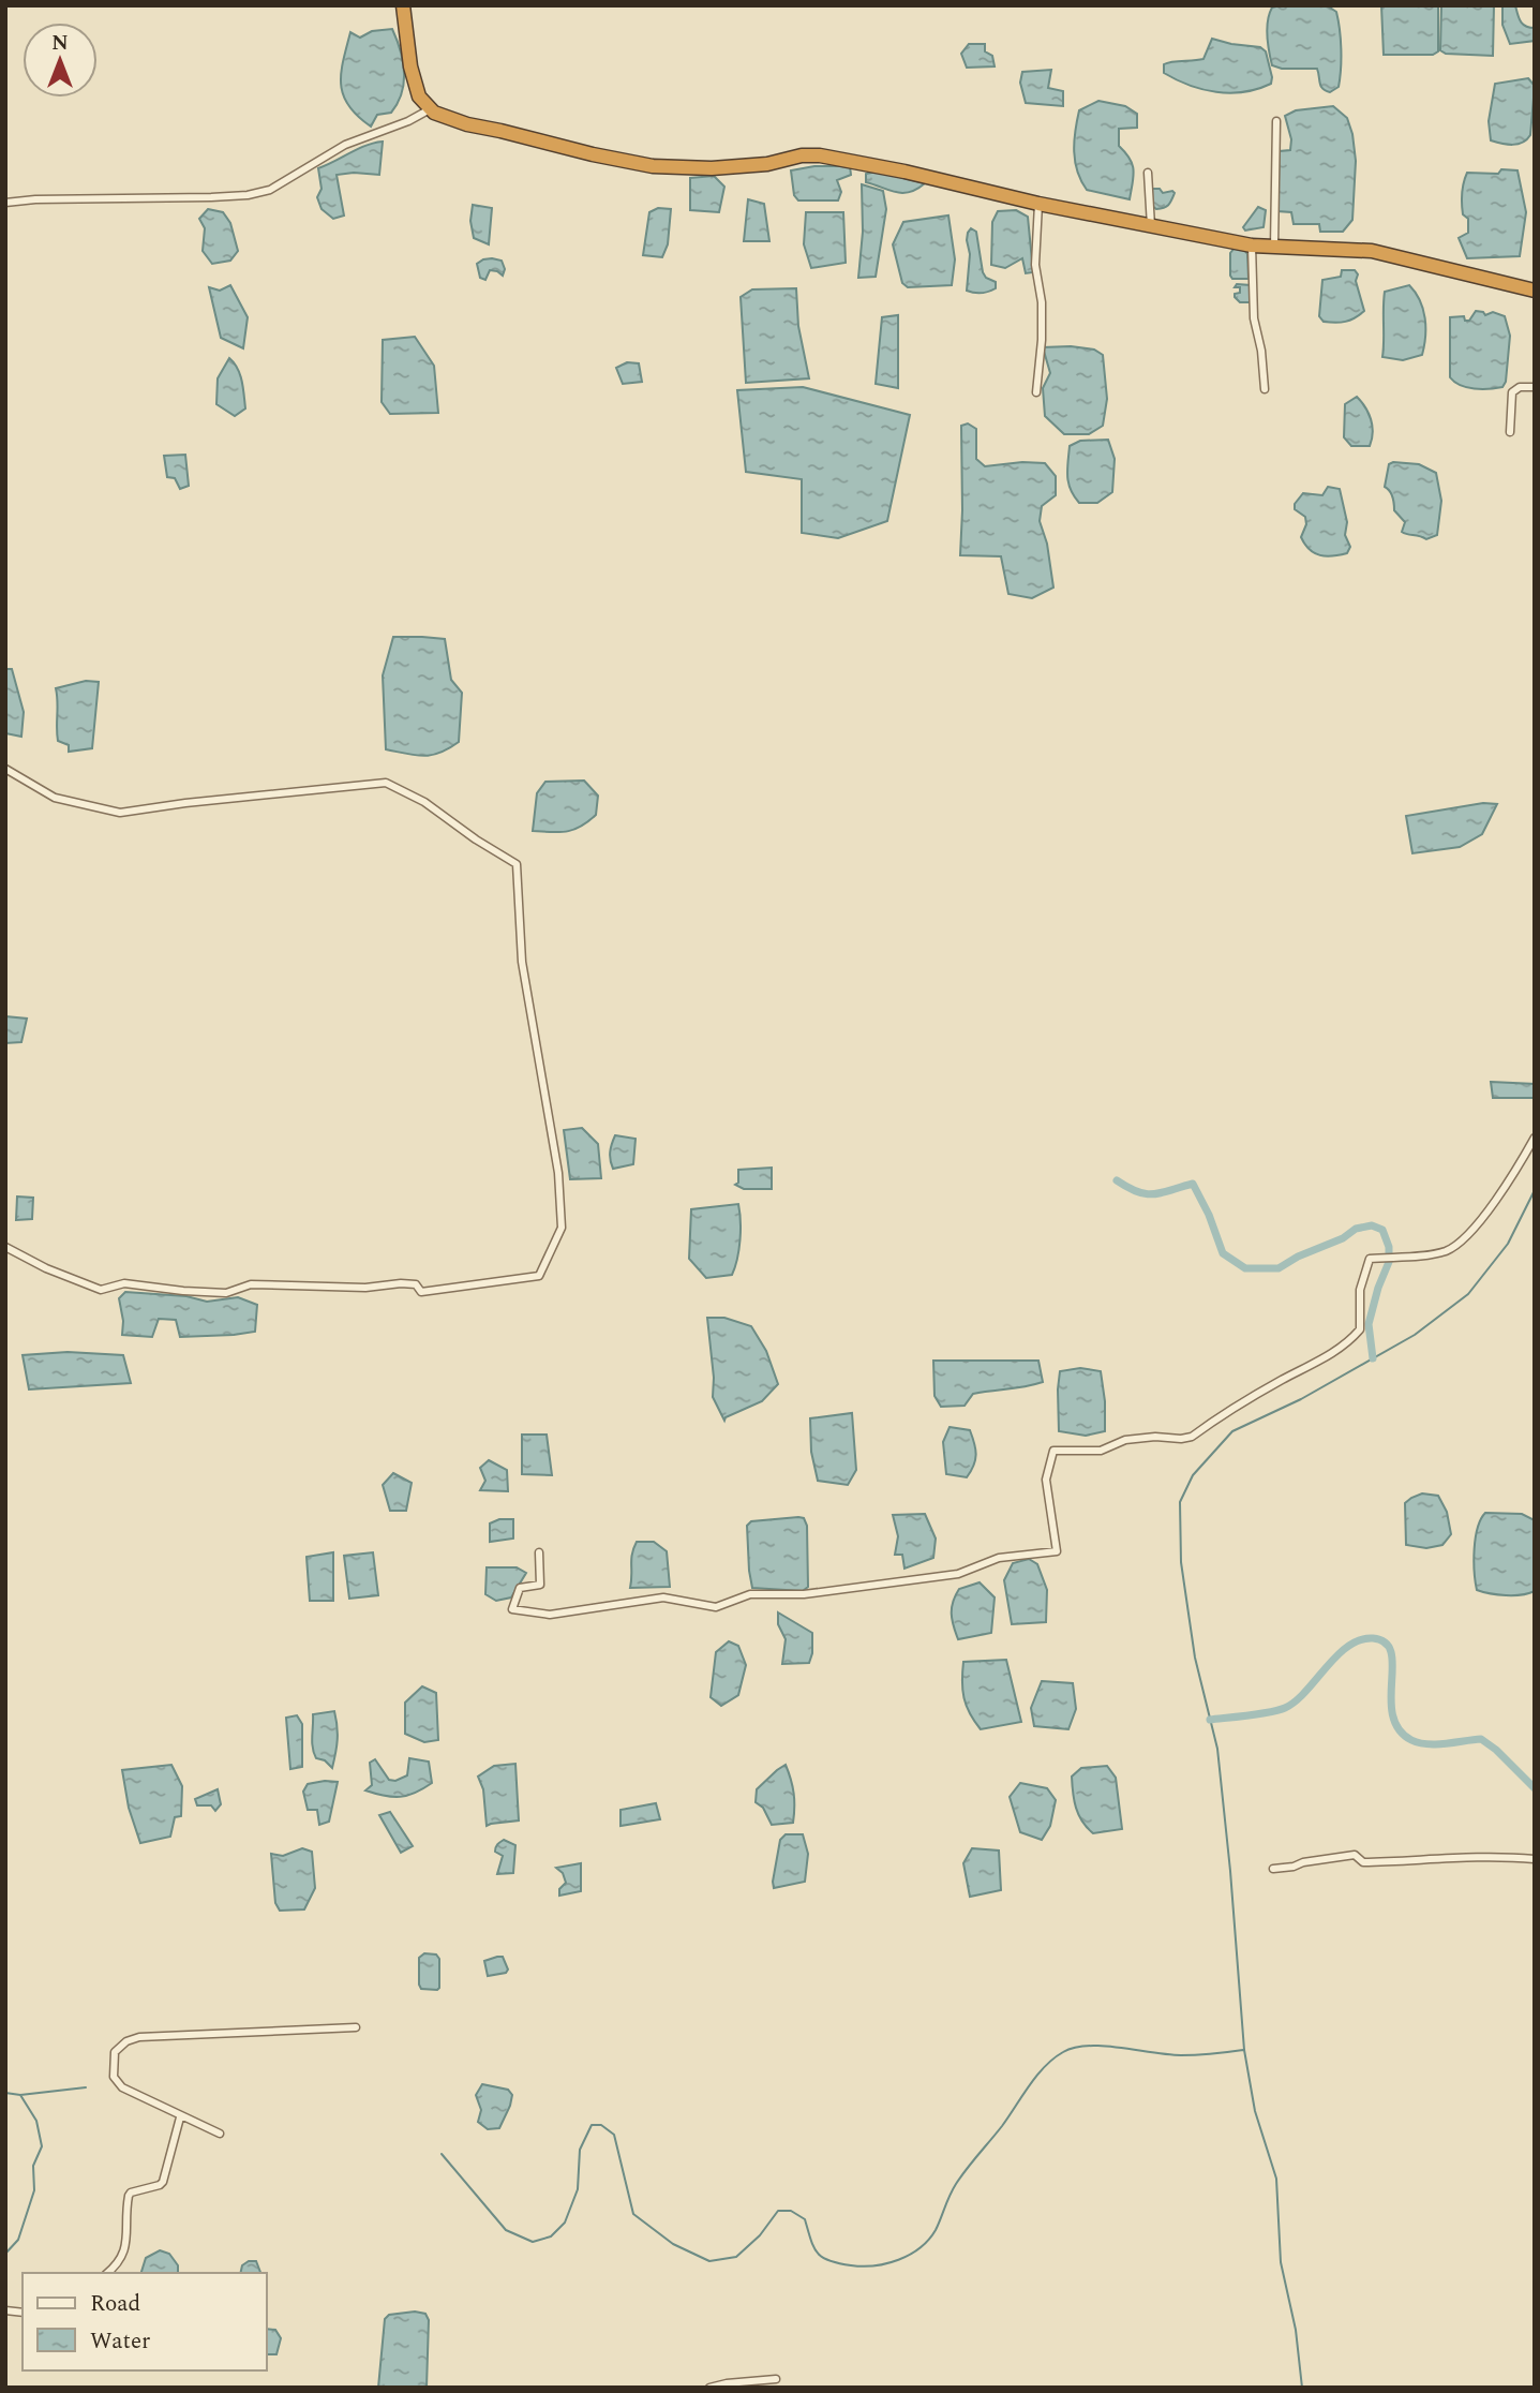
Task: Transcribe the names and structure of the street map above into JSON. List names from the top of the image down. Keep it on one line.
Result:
{"legend":["Road","Water"],"north":"top"}
